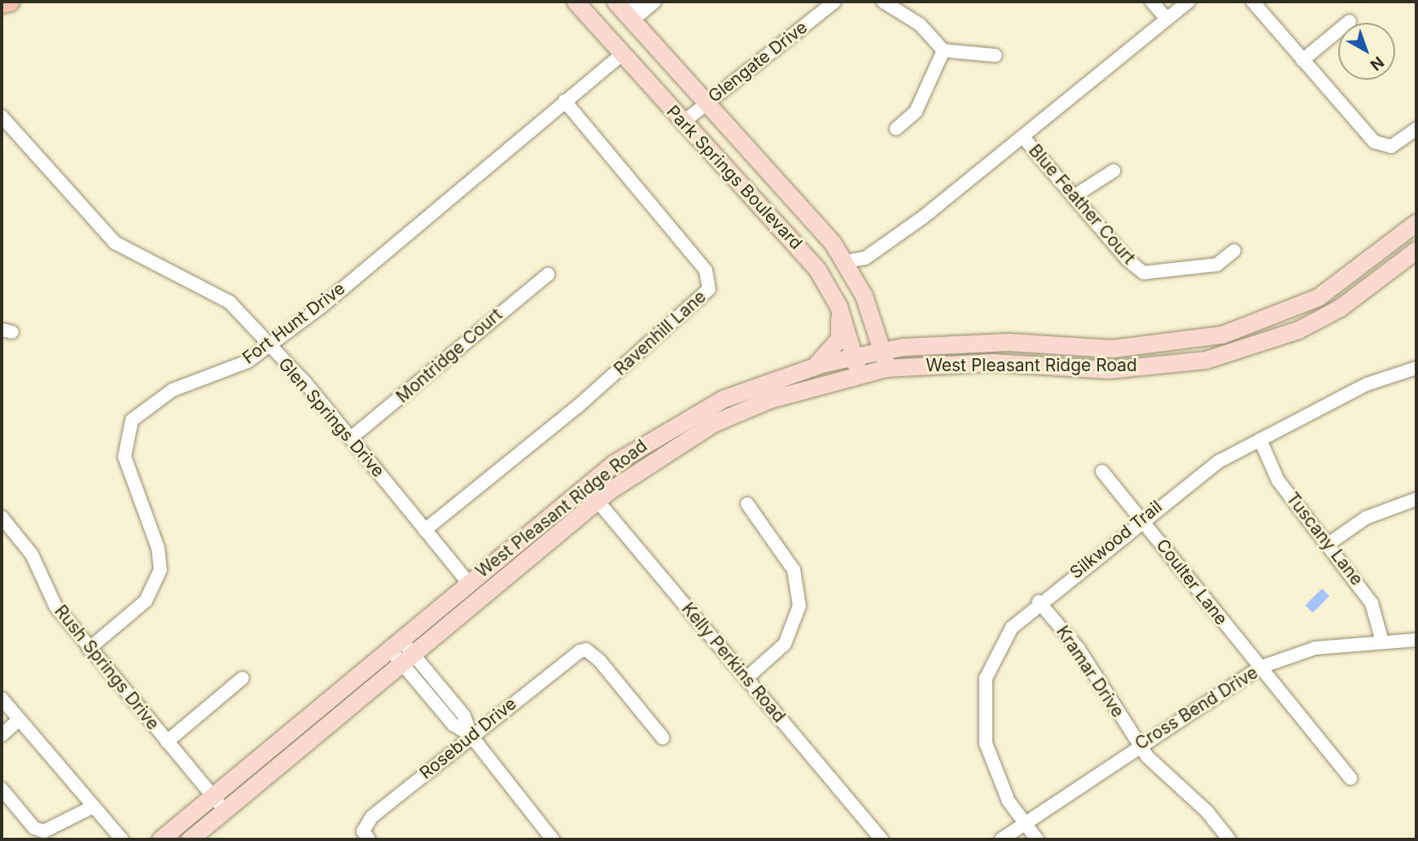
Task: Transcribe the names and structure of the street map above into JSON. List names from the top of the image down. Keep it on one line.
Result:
{"streets":{"main road":["Park Springs Boulevard","West Pleasant Ridge Road"],"street":["Glengate Drive","Blue Feather Court","Fort Hunt Drive","Ravenhill Lane","Montridge Court","Glen Springs Drive","Tuscany Lane","Silkwood Trail","Coulter Lane","Kelly Perkins Road","Rush Springs Drive","Kramar Drive","Cross Bend Drive","Rosebud Drive"]},"crossings":[["Glengate Drive","Park Springs Boulevard"],["Park Springs Boulevard","Fort Hunt Drive"],["Park Springs Boulevard","West Pleasant Ridge Road"],["Fort Hunt Drive","Ravenhill Lane"],["Fort Hunt Drive","Glen Springs Drive"],["Fort Hunt Drive","Rush Springs Drive"],["Ravenhill Lane","Glen Springs Drive"],["Montridge Court","Glen Springs Drive"],["West Pleasant Ridge Road","Glen Springs Drive"],["West Pleasant Ridge Road","Kelly Perkins Road"],["West Pleasant Ridge Road","Rush Springs Drive"],["Tuscany Lane","Silkwood Trail"],["Tuscany Lane","Cross Bend Drive"],["Silkwood Trail","Coulter Lane"],["Silkwood Trail","Kramar Drive"],["Silkwood Trail","Cross Bend Drive"],["Coulter Lane","Cross Bend Drive"],["Kramar Drive","Cross Bend Drive"]],"north":"bottom right"}
